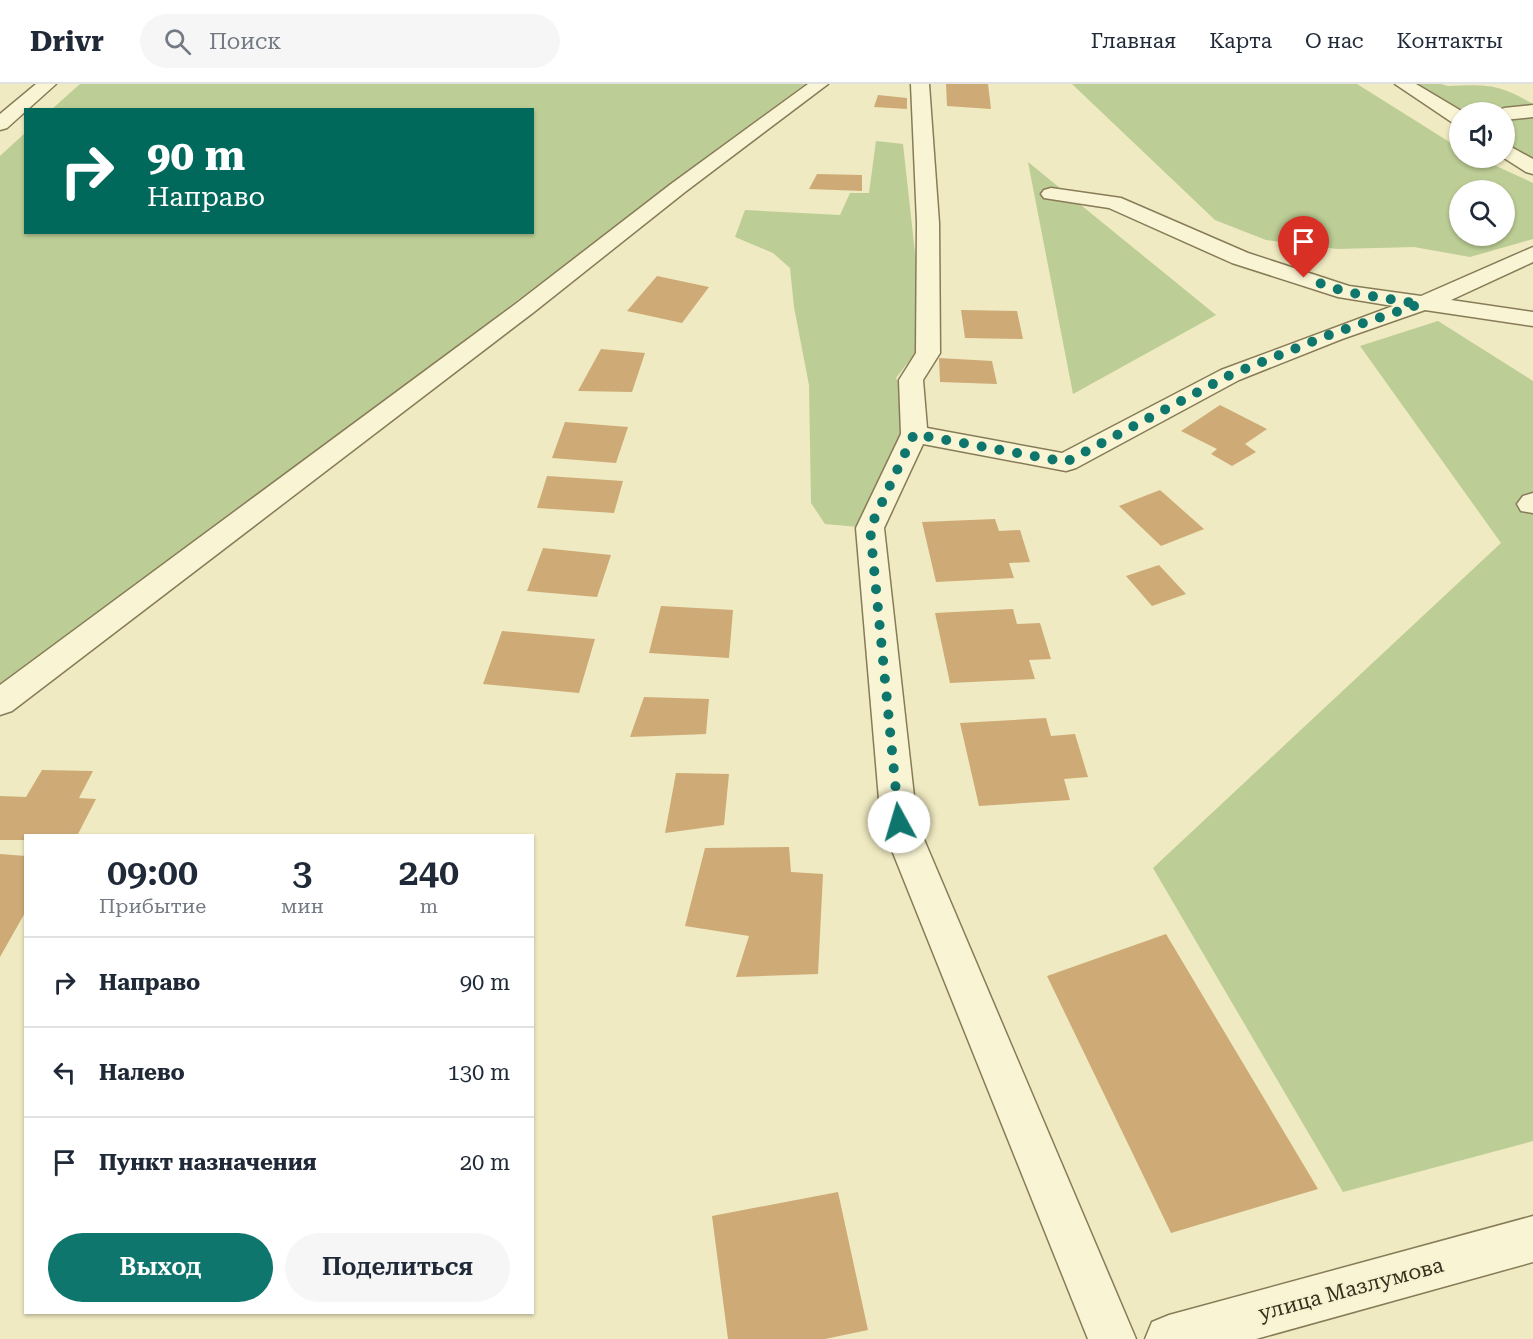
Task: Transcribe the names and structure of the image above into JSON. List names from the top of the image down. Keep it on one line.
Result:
{"streets":{"street":["улица Мазлумова"]},"page":{"header":"Drivr","search":"Поиск","nav":["Главная","Карта","О нас","Контакты"],"turn":["90 m","Направо"],"eta":["09:00","Прибытие","3","мин","240","m"],"list":[{"name":"Направо","value":"90 m"},{"name":"Налево","value":"130 m"},{"name":"Пункт назначения","value":"20 m"}],"buttons":["Выход","Поделиться"]}}
